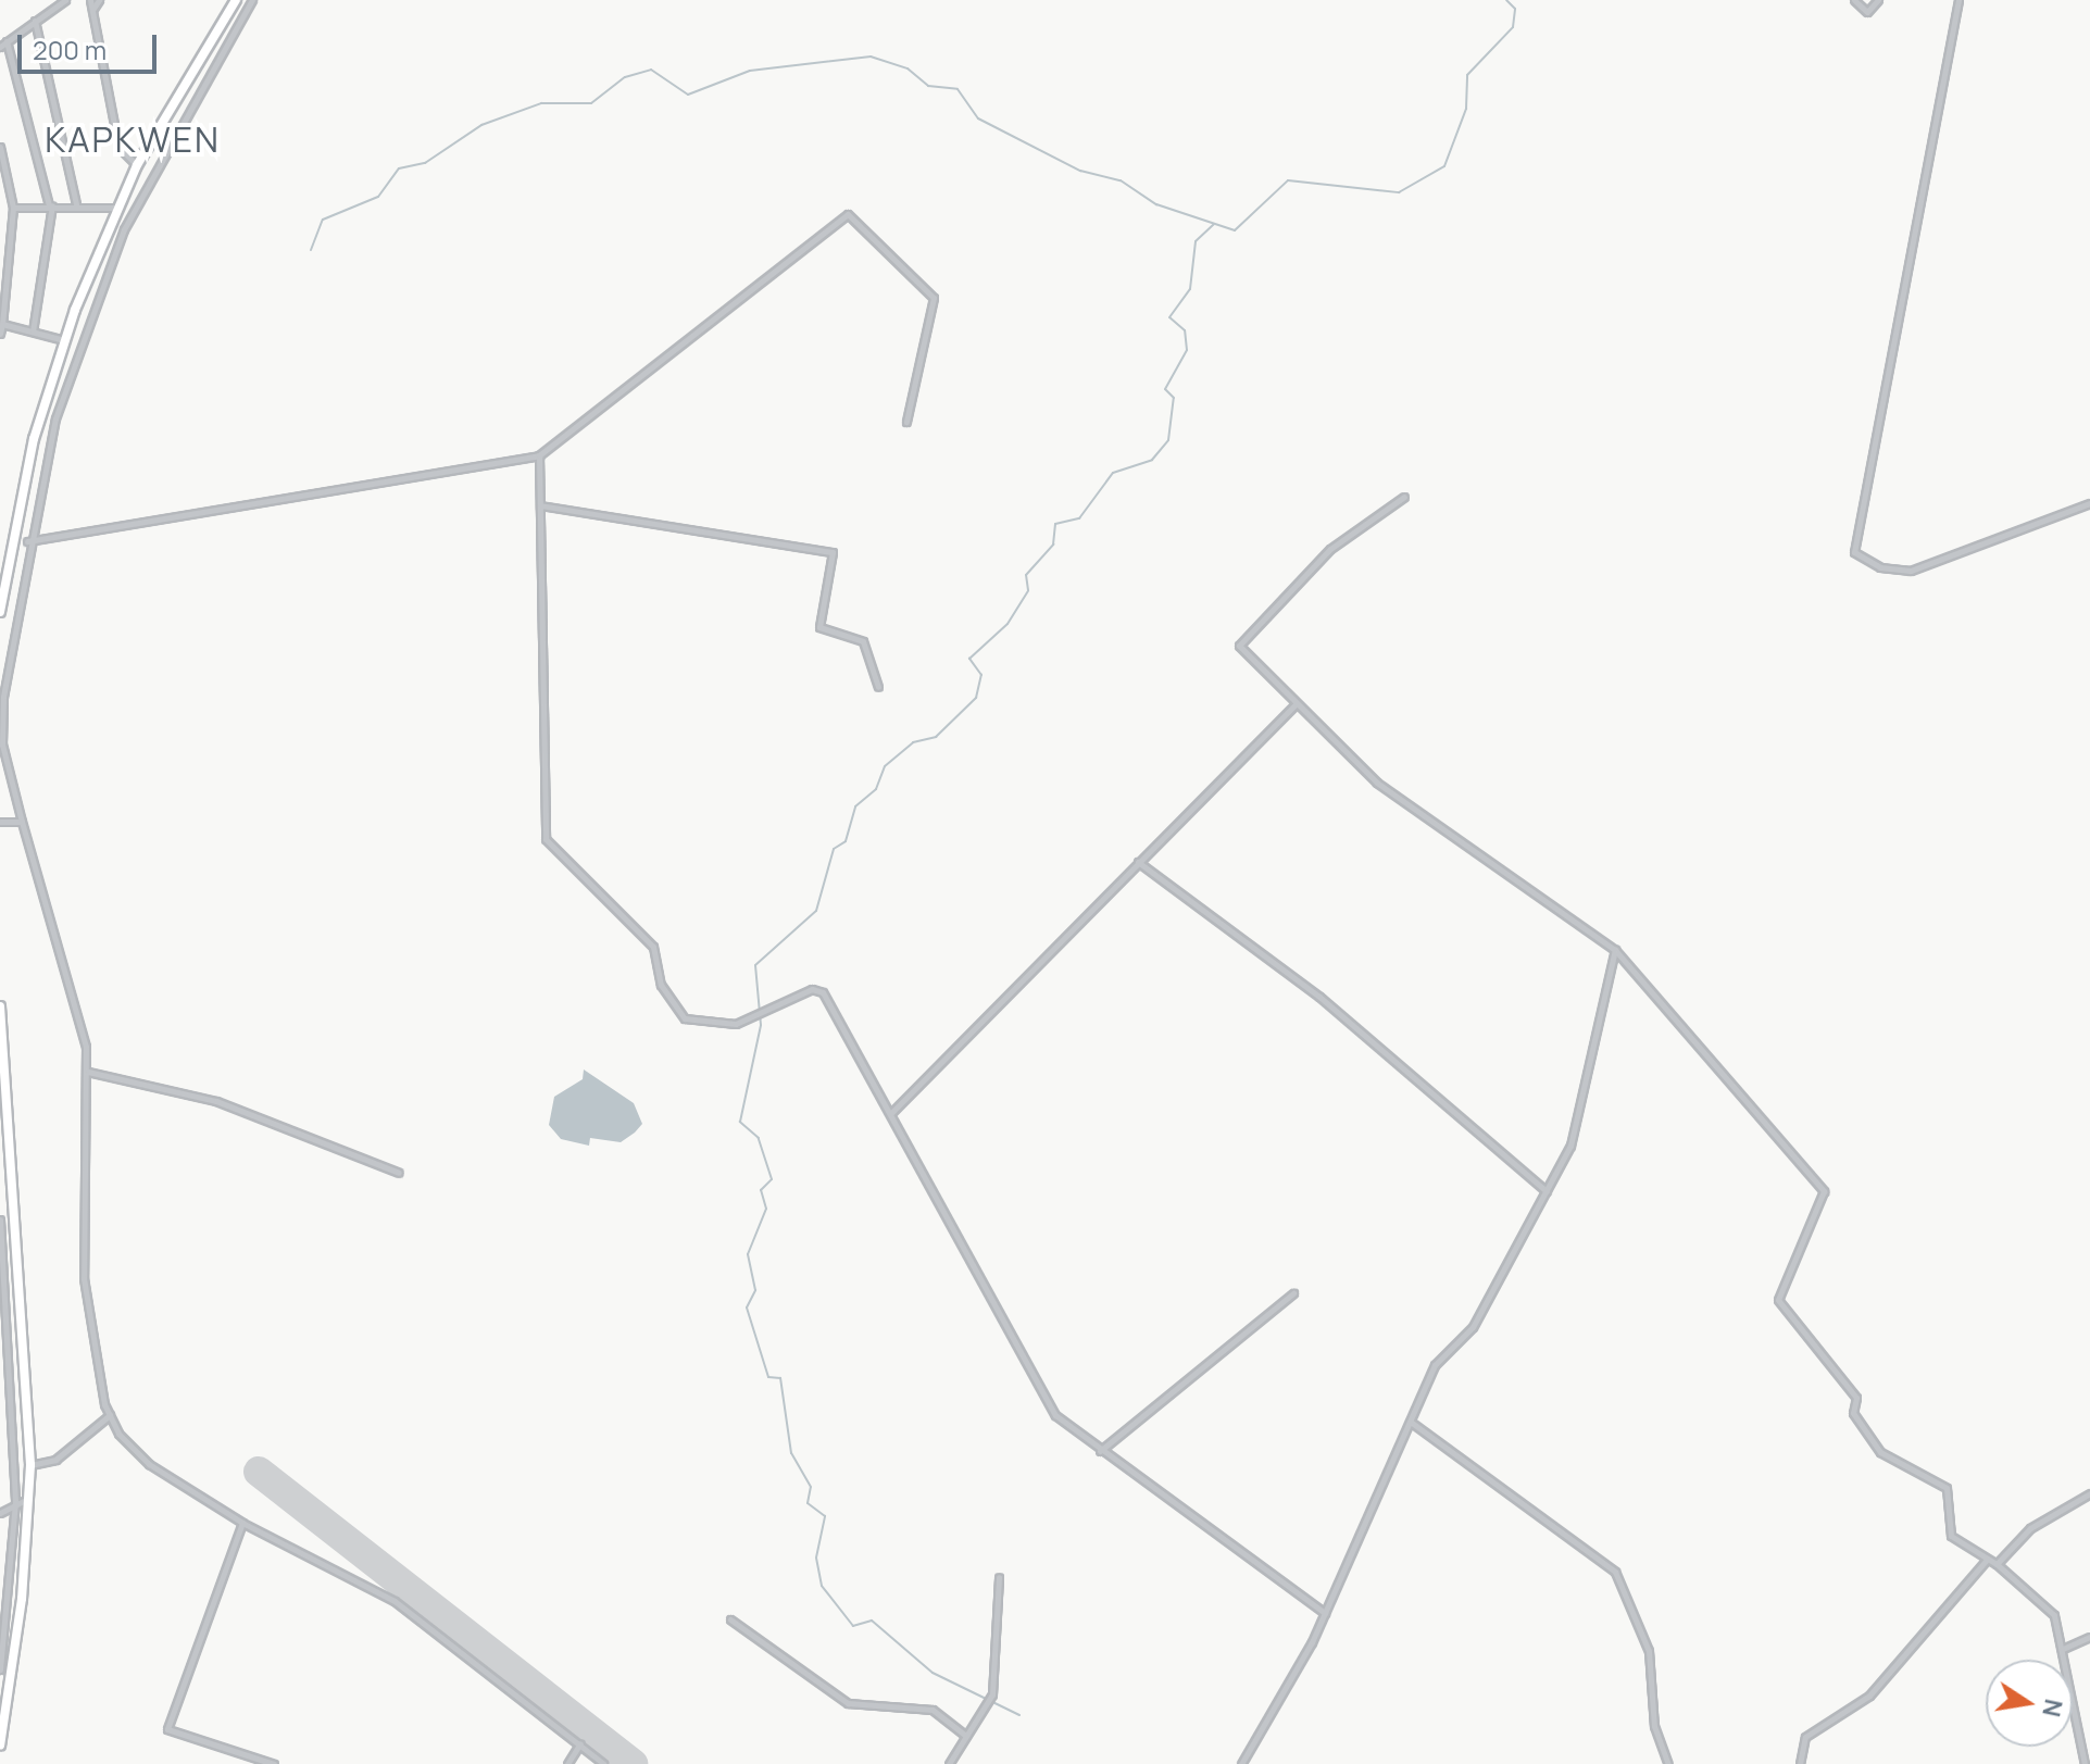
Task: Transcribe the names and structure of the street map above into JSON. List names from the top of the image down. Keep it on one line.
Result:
{"districts":["KAPKWEN"],"scale_bar":"200 m","north":"right"}
